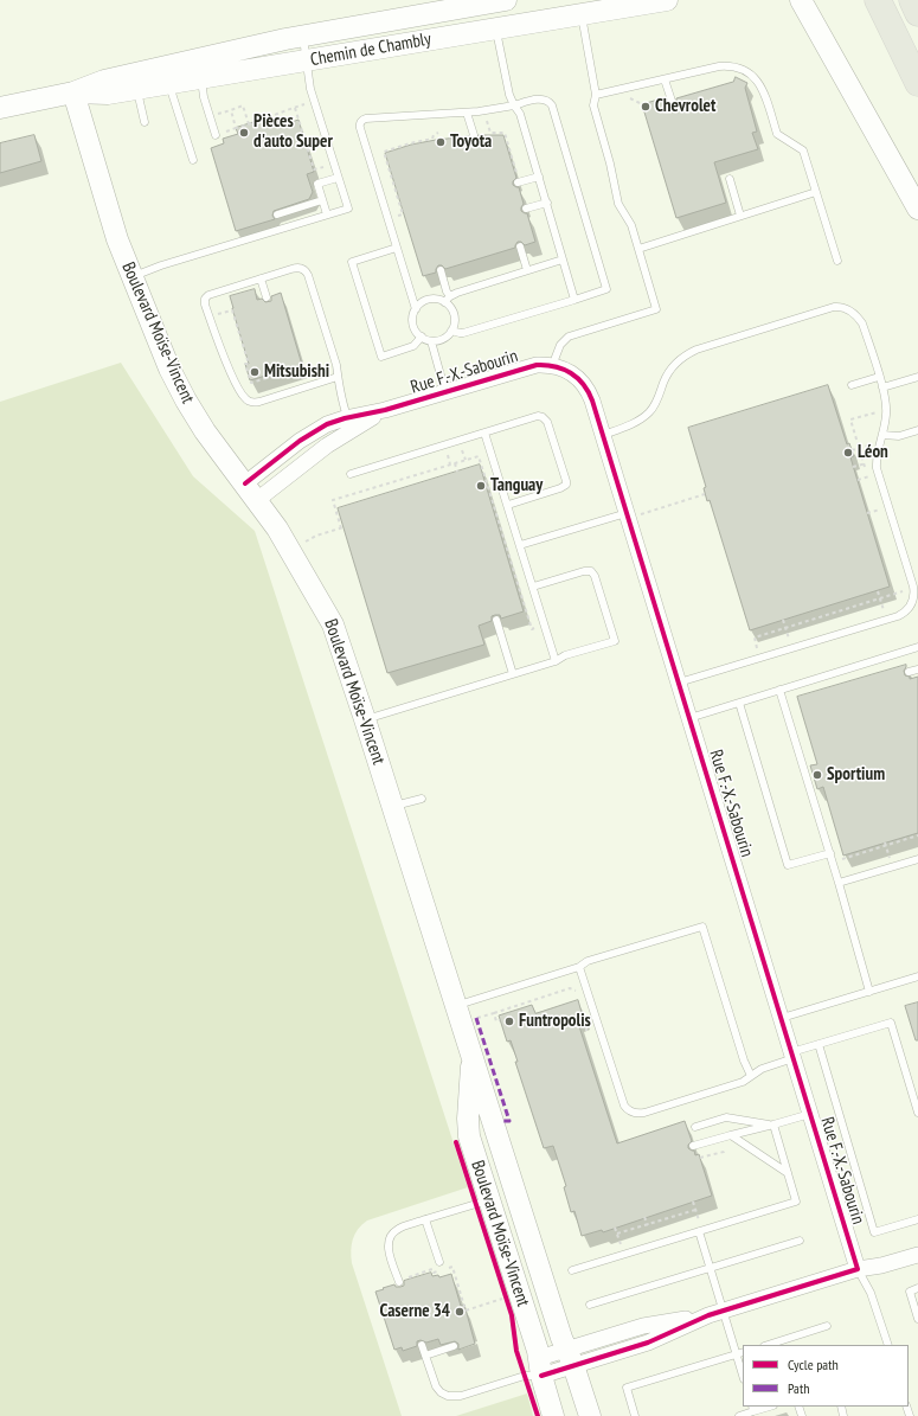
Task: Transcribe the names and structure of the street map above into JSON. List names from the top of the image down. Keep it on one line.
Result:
{"streets":{"street":["Chemin de Chambly","Boulevard Moïse-Vincent","Rue F.-X.-Sabourin"]},"crossings":[["Chemin de Chambly","Boulevard Moïse-Vincent"],["Boulevard Moïse-Vincent","Rue F.-X.-Sabourin"]],"places":["Chevrolet","Pièces d'auto Super","Toyota","Mitsubishi","Léon","Tanguay","Sportium","Funtropolis","Caserne 34"],"legend":["Cycle path","Path"]}
